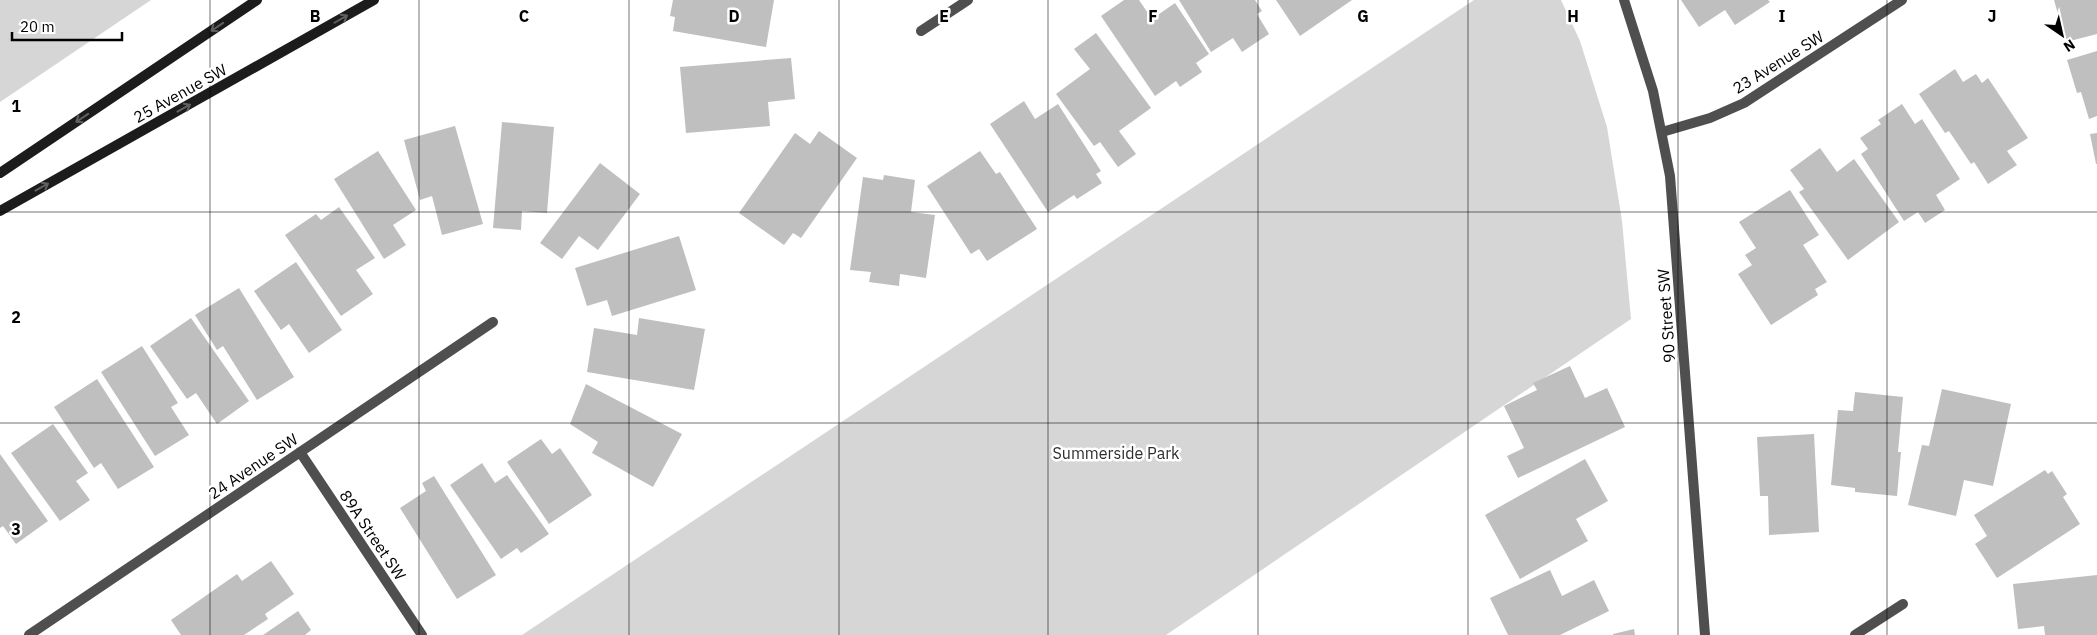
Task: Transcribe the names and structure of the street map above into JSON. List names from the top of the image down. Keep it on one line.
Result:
{"streets":{"main road":["25 Avenue SW"],"street":["23 Avenue SW","90 Street SW","24 Avenue SW","89A Street SW"]},"crossings":[["23 Avenue SW","90 Street SW"],["24 Avenue SW","89A Street SW"]],"parks":["Summerside Park"],"scale_bar":"20 m","north":"bottom right","grid":{"columns":["B","C","D","E","F","G","H","I","J"],"rows":["1","2","3"]}}
